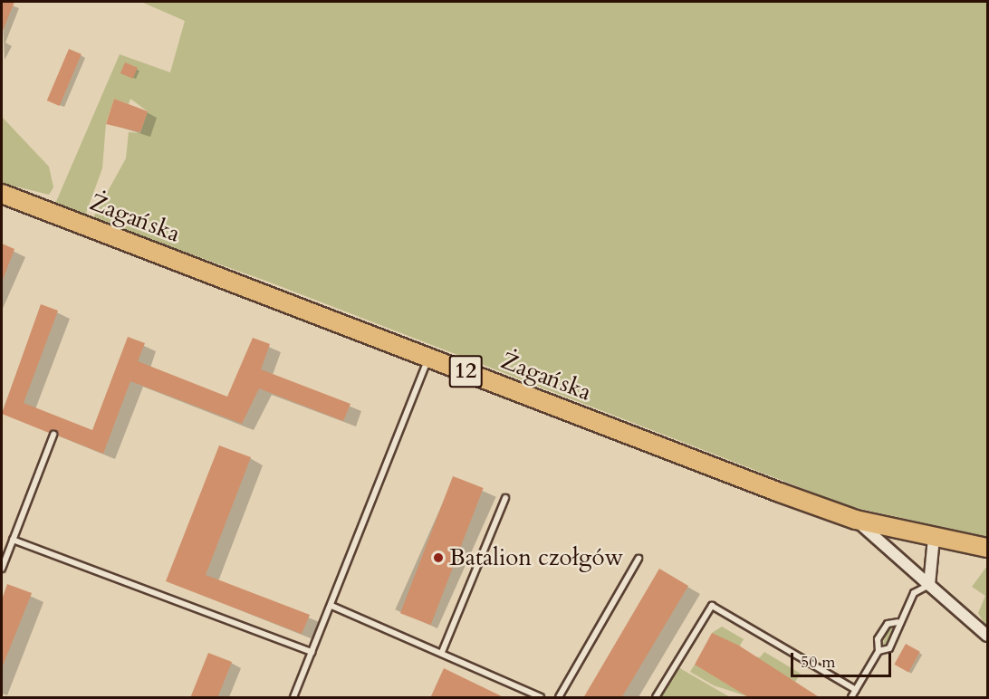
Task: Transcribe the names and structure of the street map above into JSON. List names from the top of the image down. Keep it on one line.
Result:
{"streets":{"main road":["Żagańska","12"]},"places":["Batalion czołgów"],"scale_bar":"50 m"}
